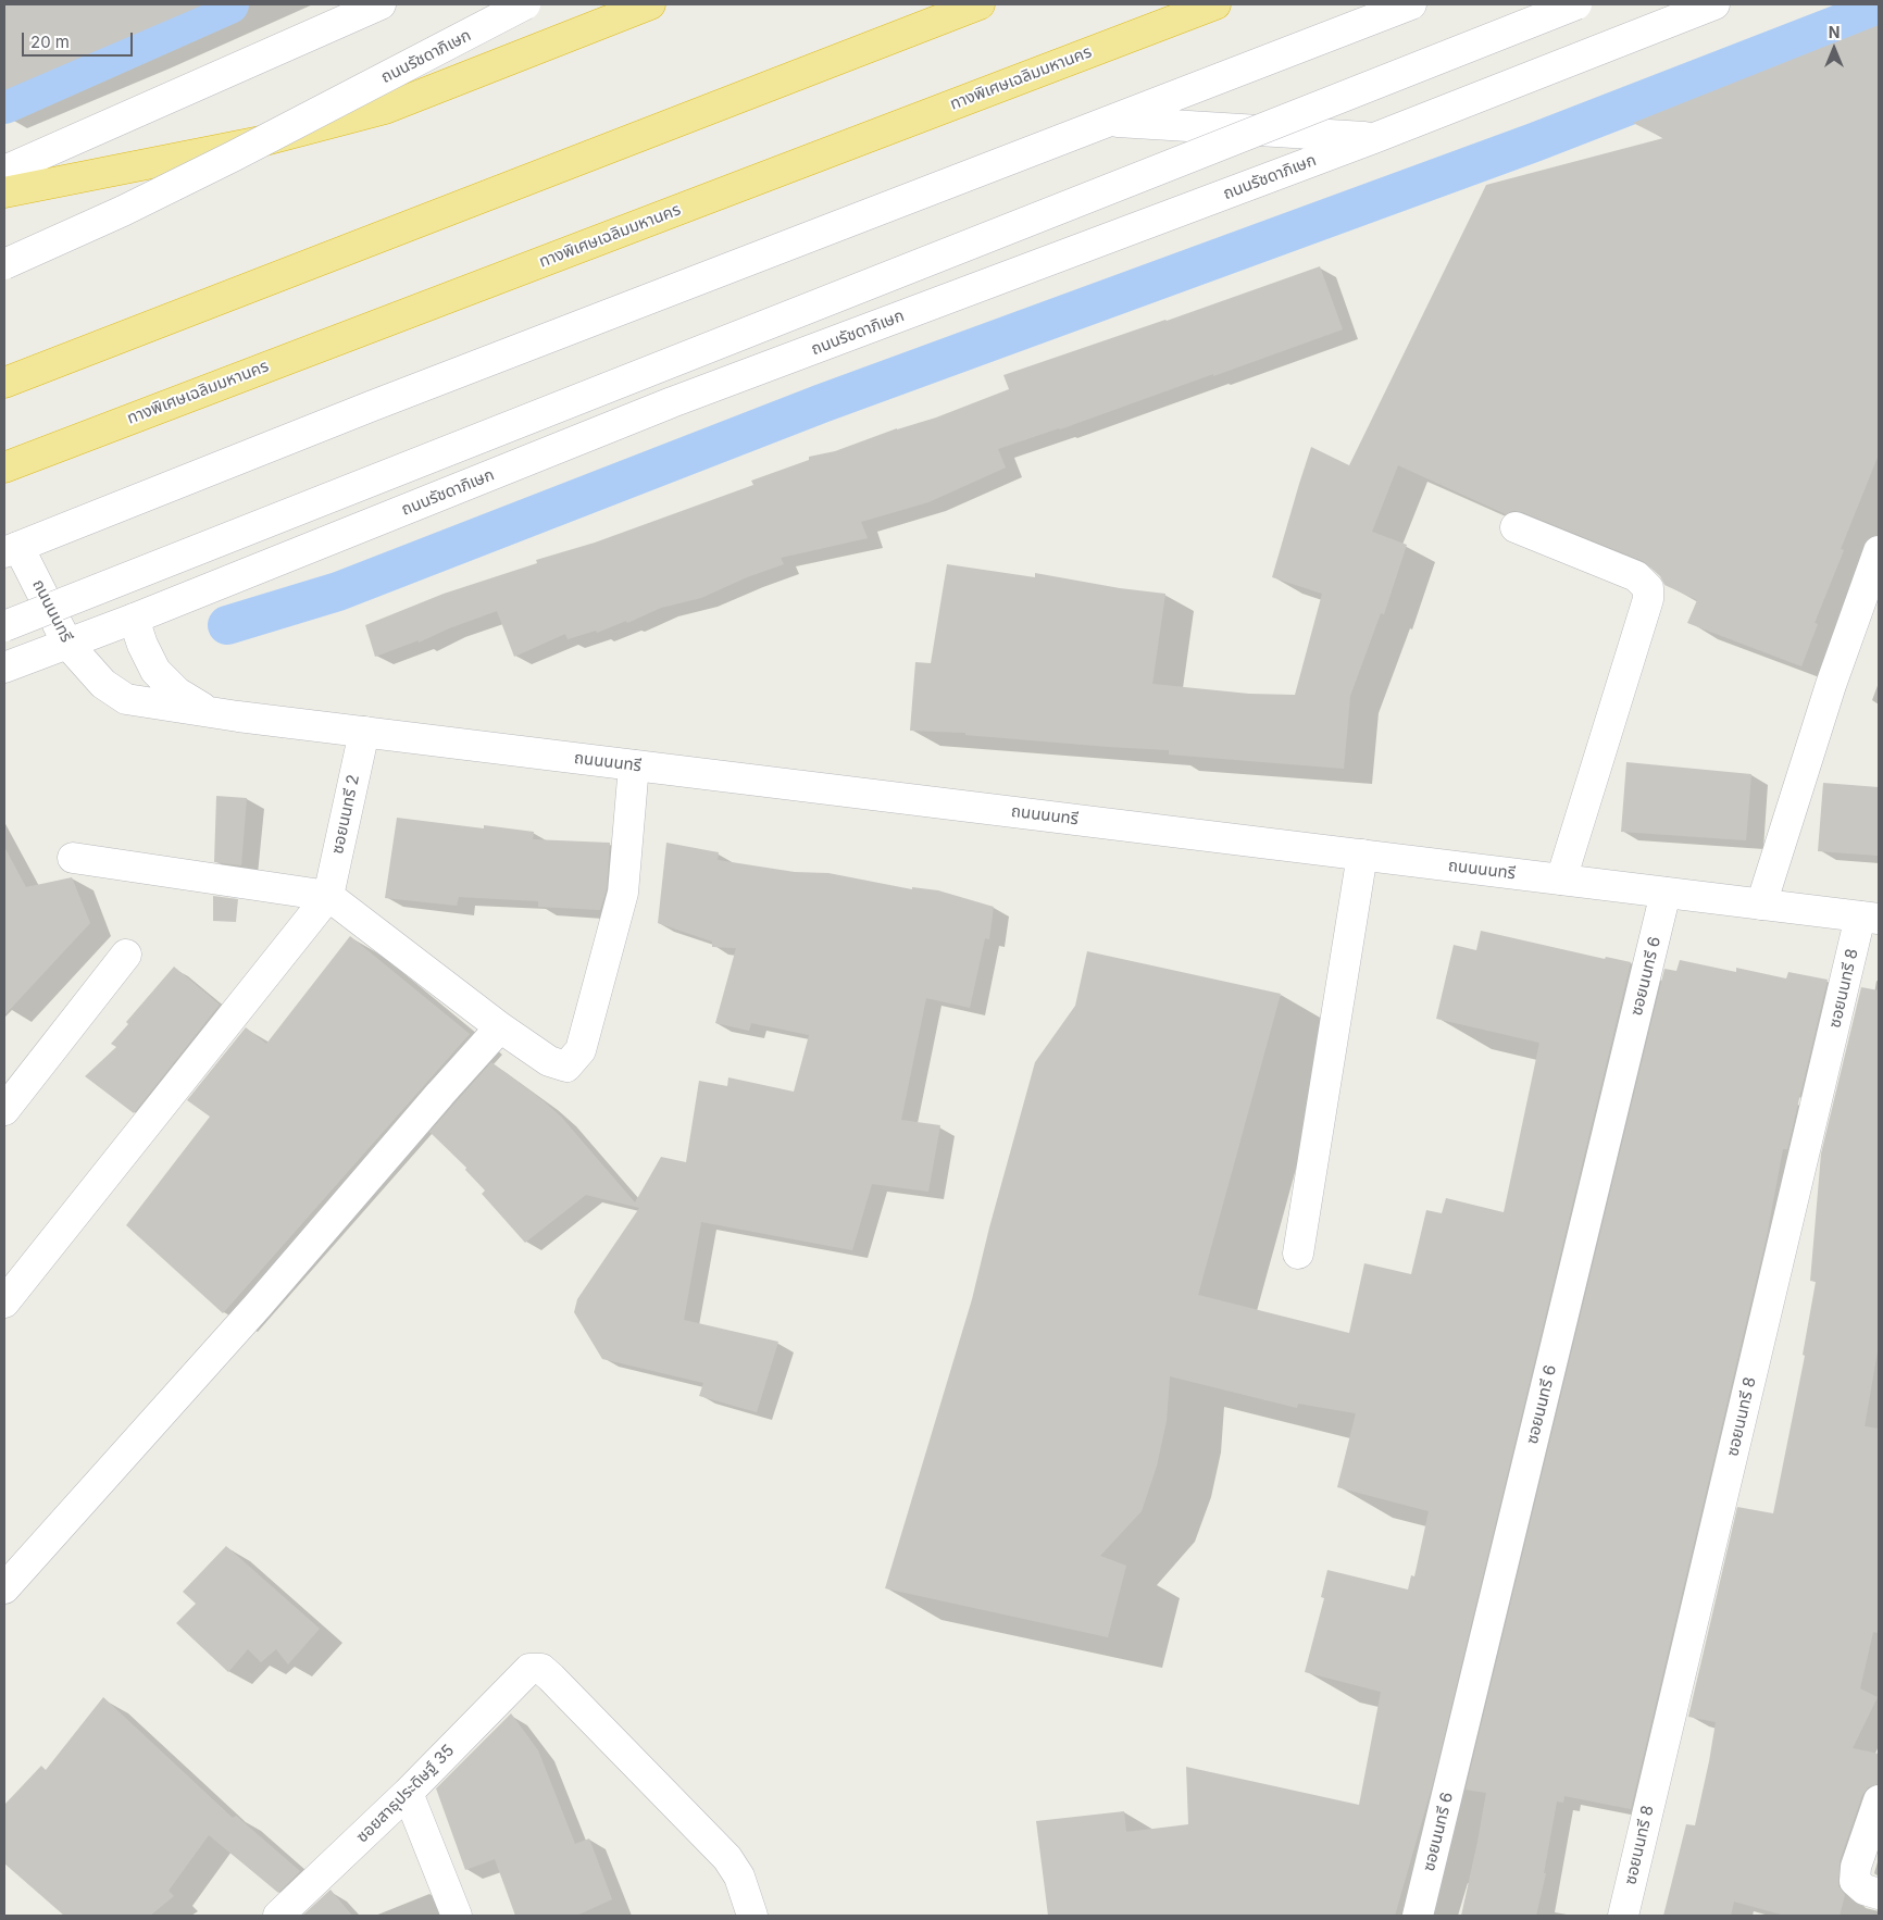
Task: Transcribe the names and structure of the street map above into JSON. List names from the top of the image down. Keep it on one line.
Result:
{"streets":{"highway":["ทางพิเศษเฉลิมมหานคร"],"street":["ถนนรัชดาภิเษก","ถนนนนทรี","ซอยนนทรี 2","ซอยนนทรี 6","ซอยนนทรี 8","ซอยสาธุประดิษฐ์ 35"]},"crossings":[["ถนนรัชดาภิเษก","ถนนนนทรี"],["ถนนนนทรี","ซอยนนทรี 2"],["ถนนนนทรี","ซอยนนทรี 6"],["ถนนนนทรี","ซอยนนทรี 8"]],"scale_bar":"20 m","north":"top"}
